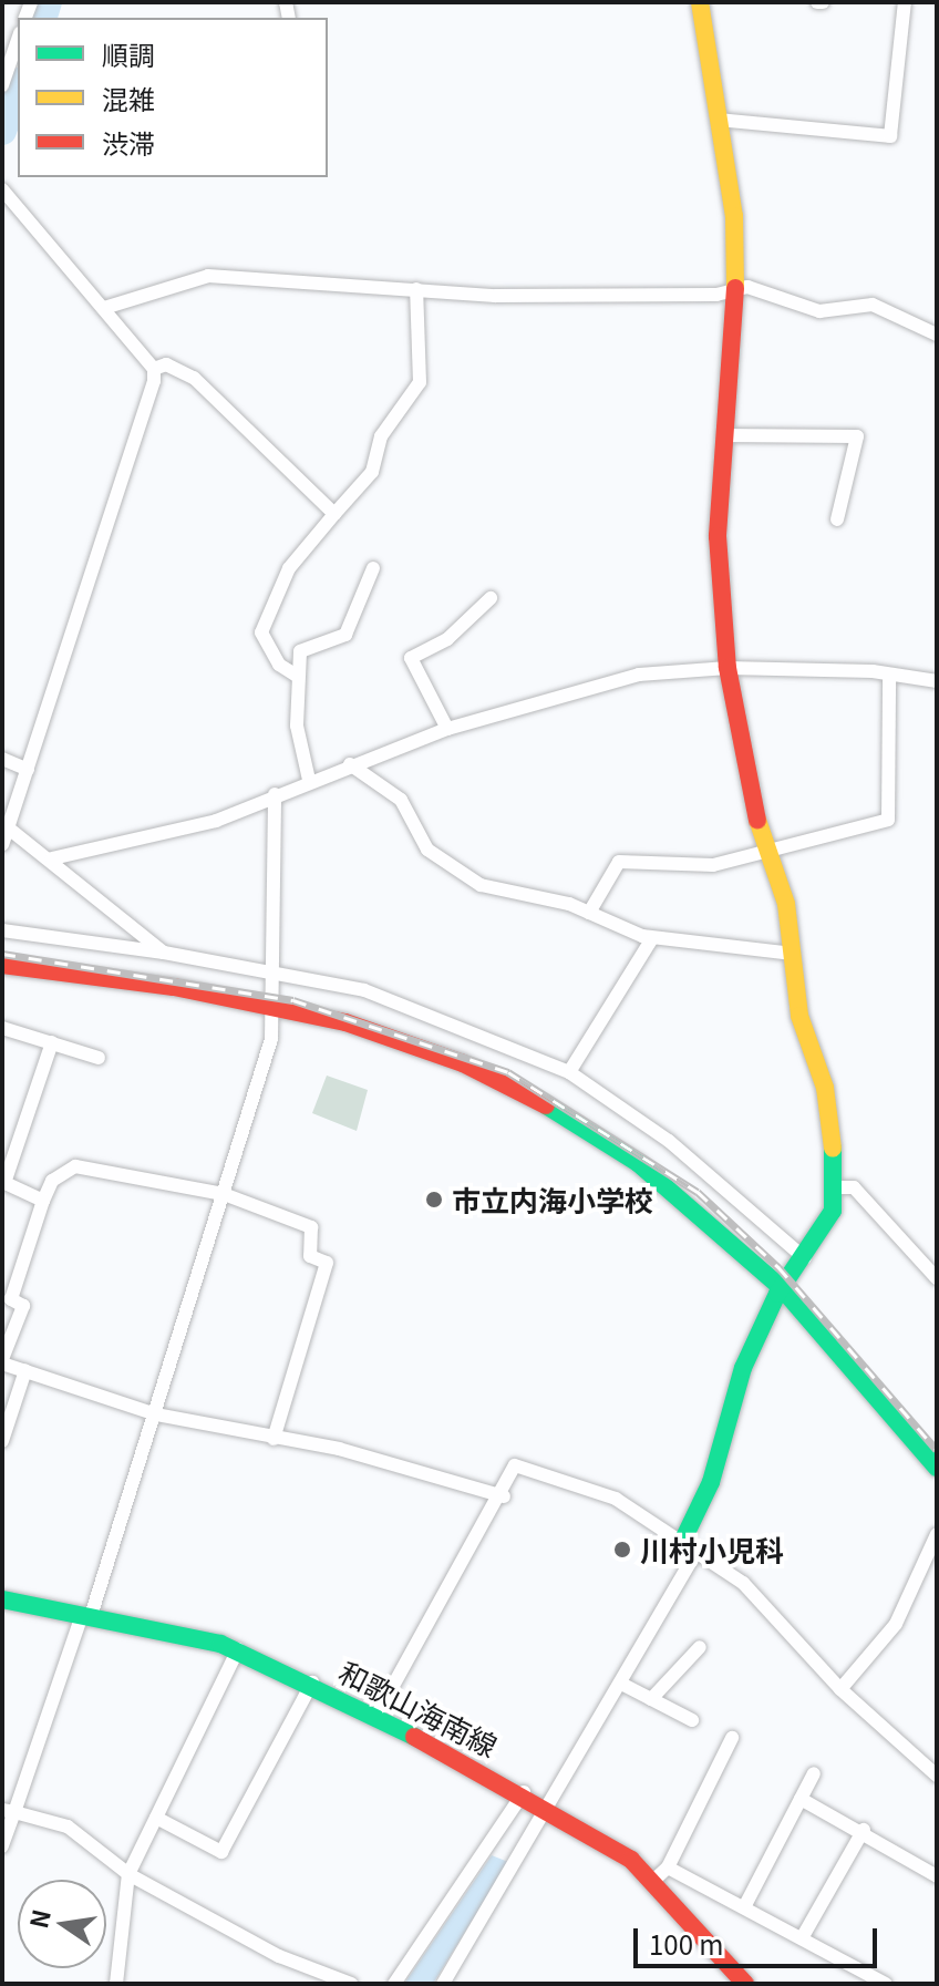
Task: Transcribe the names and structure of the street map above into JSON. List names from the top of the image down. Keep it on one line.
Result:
{"streets":{"street":["和歌山海南線"]},"places":["市立内海小学校","川村小児科"],"legend":["順調","混雑","渋滞"],"scale_bar":"100 m","north":"left"}
